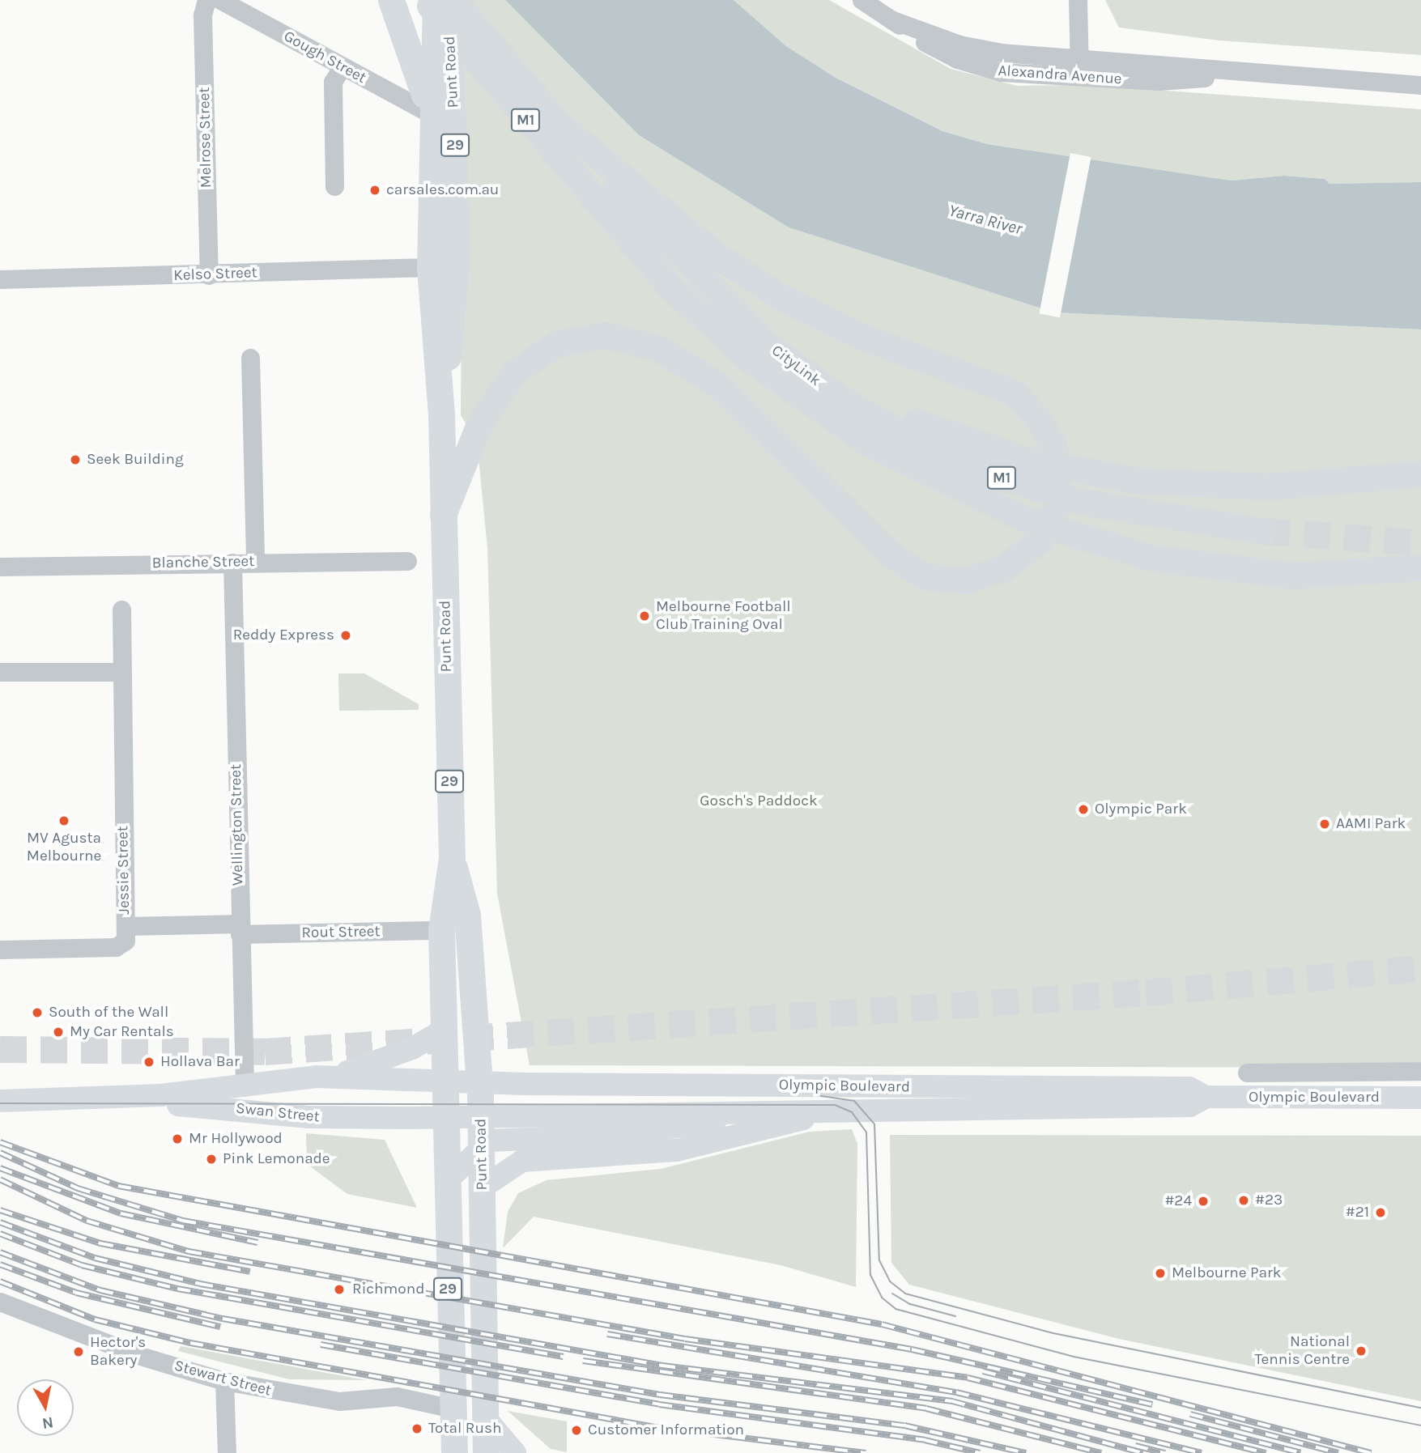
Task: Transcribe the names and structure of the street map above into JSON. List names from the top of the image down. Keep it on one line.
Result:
{"streets":{"highway":["Punt Road","M1","29","CityLink"],"main road":["Olympic Boulevard","Swan Street"],"street":["Gough Street","Alexandra Avenue","Melrose Street","Kelso Street","Blanche Street","Wellington Street","Jessie Street","Rout Street","Stewart Street"]},"crossings":[["Gough Street","Punt Road"],["Punt Road","Kelso Street"],["Punt Road","Rout Street"],["Punt Road","Olympic Boulevard"],["Punt Road","Swan Street"],["Punt Road","Stewart Street"],["M1","CityLink"],["Melrose Street","Kelso Street"],["Blanche Street","Wellington Street"],["Wellington Street","Rout Street"],["Wellington Street","Swan Street"],["Jessie Street","Rout Street"],["Olympic Boulevard","Swan Street"]],"water":["Yarra River"],"parks":["Gosch's Paddock"],"places":["carsales.com.au","Seek Building","Melbourne Football Club Training Oval","Reddy Express","Olympic Park","MV Agusta Melbourne","AAMI Park","South of the Wall","My Car Rentals","Hollava Bar","Mr Hollywood","Pink Lemonade","#23","#24","#21","Melbourne Park","Richmond","National Tennis Centre","Hector's Bakery","Total Rush","Customer Information"],"north":"bottom"}
